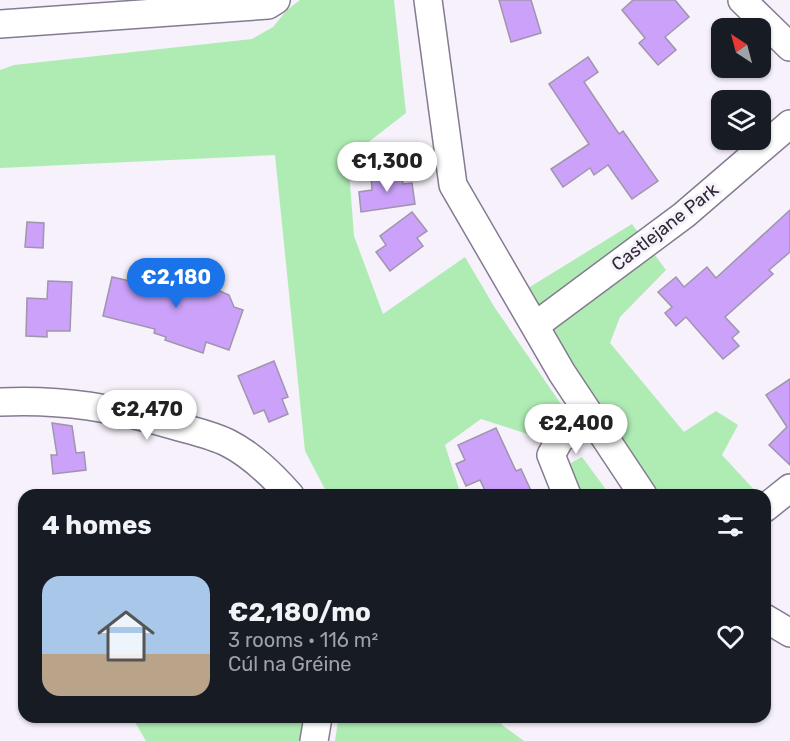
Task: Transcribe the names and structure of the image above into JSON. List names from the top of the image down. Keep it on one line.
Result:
{"streets":{"street":["Castlejane Park"]},"north":"top left","page":{"price":["€1,300","€2,180","€2,470","€2,400"],"heading":"4 homes","list":[{"name":"€2,180/mo","note":"3 rooms · 116 m² · Cúl na Gréine"}]}}
